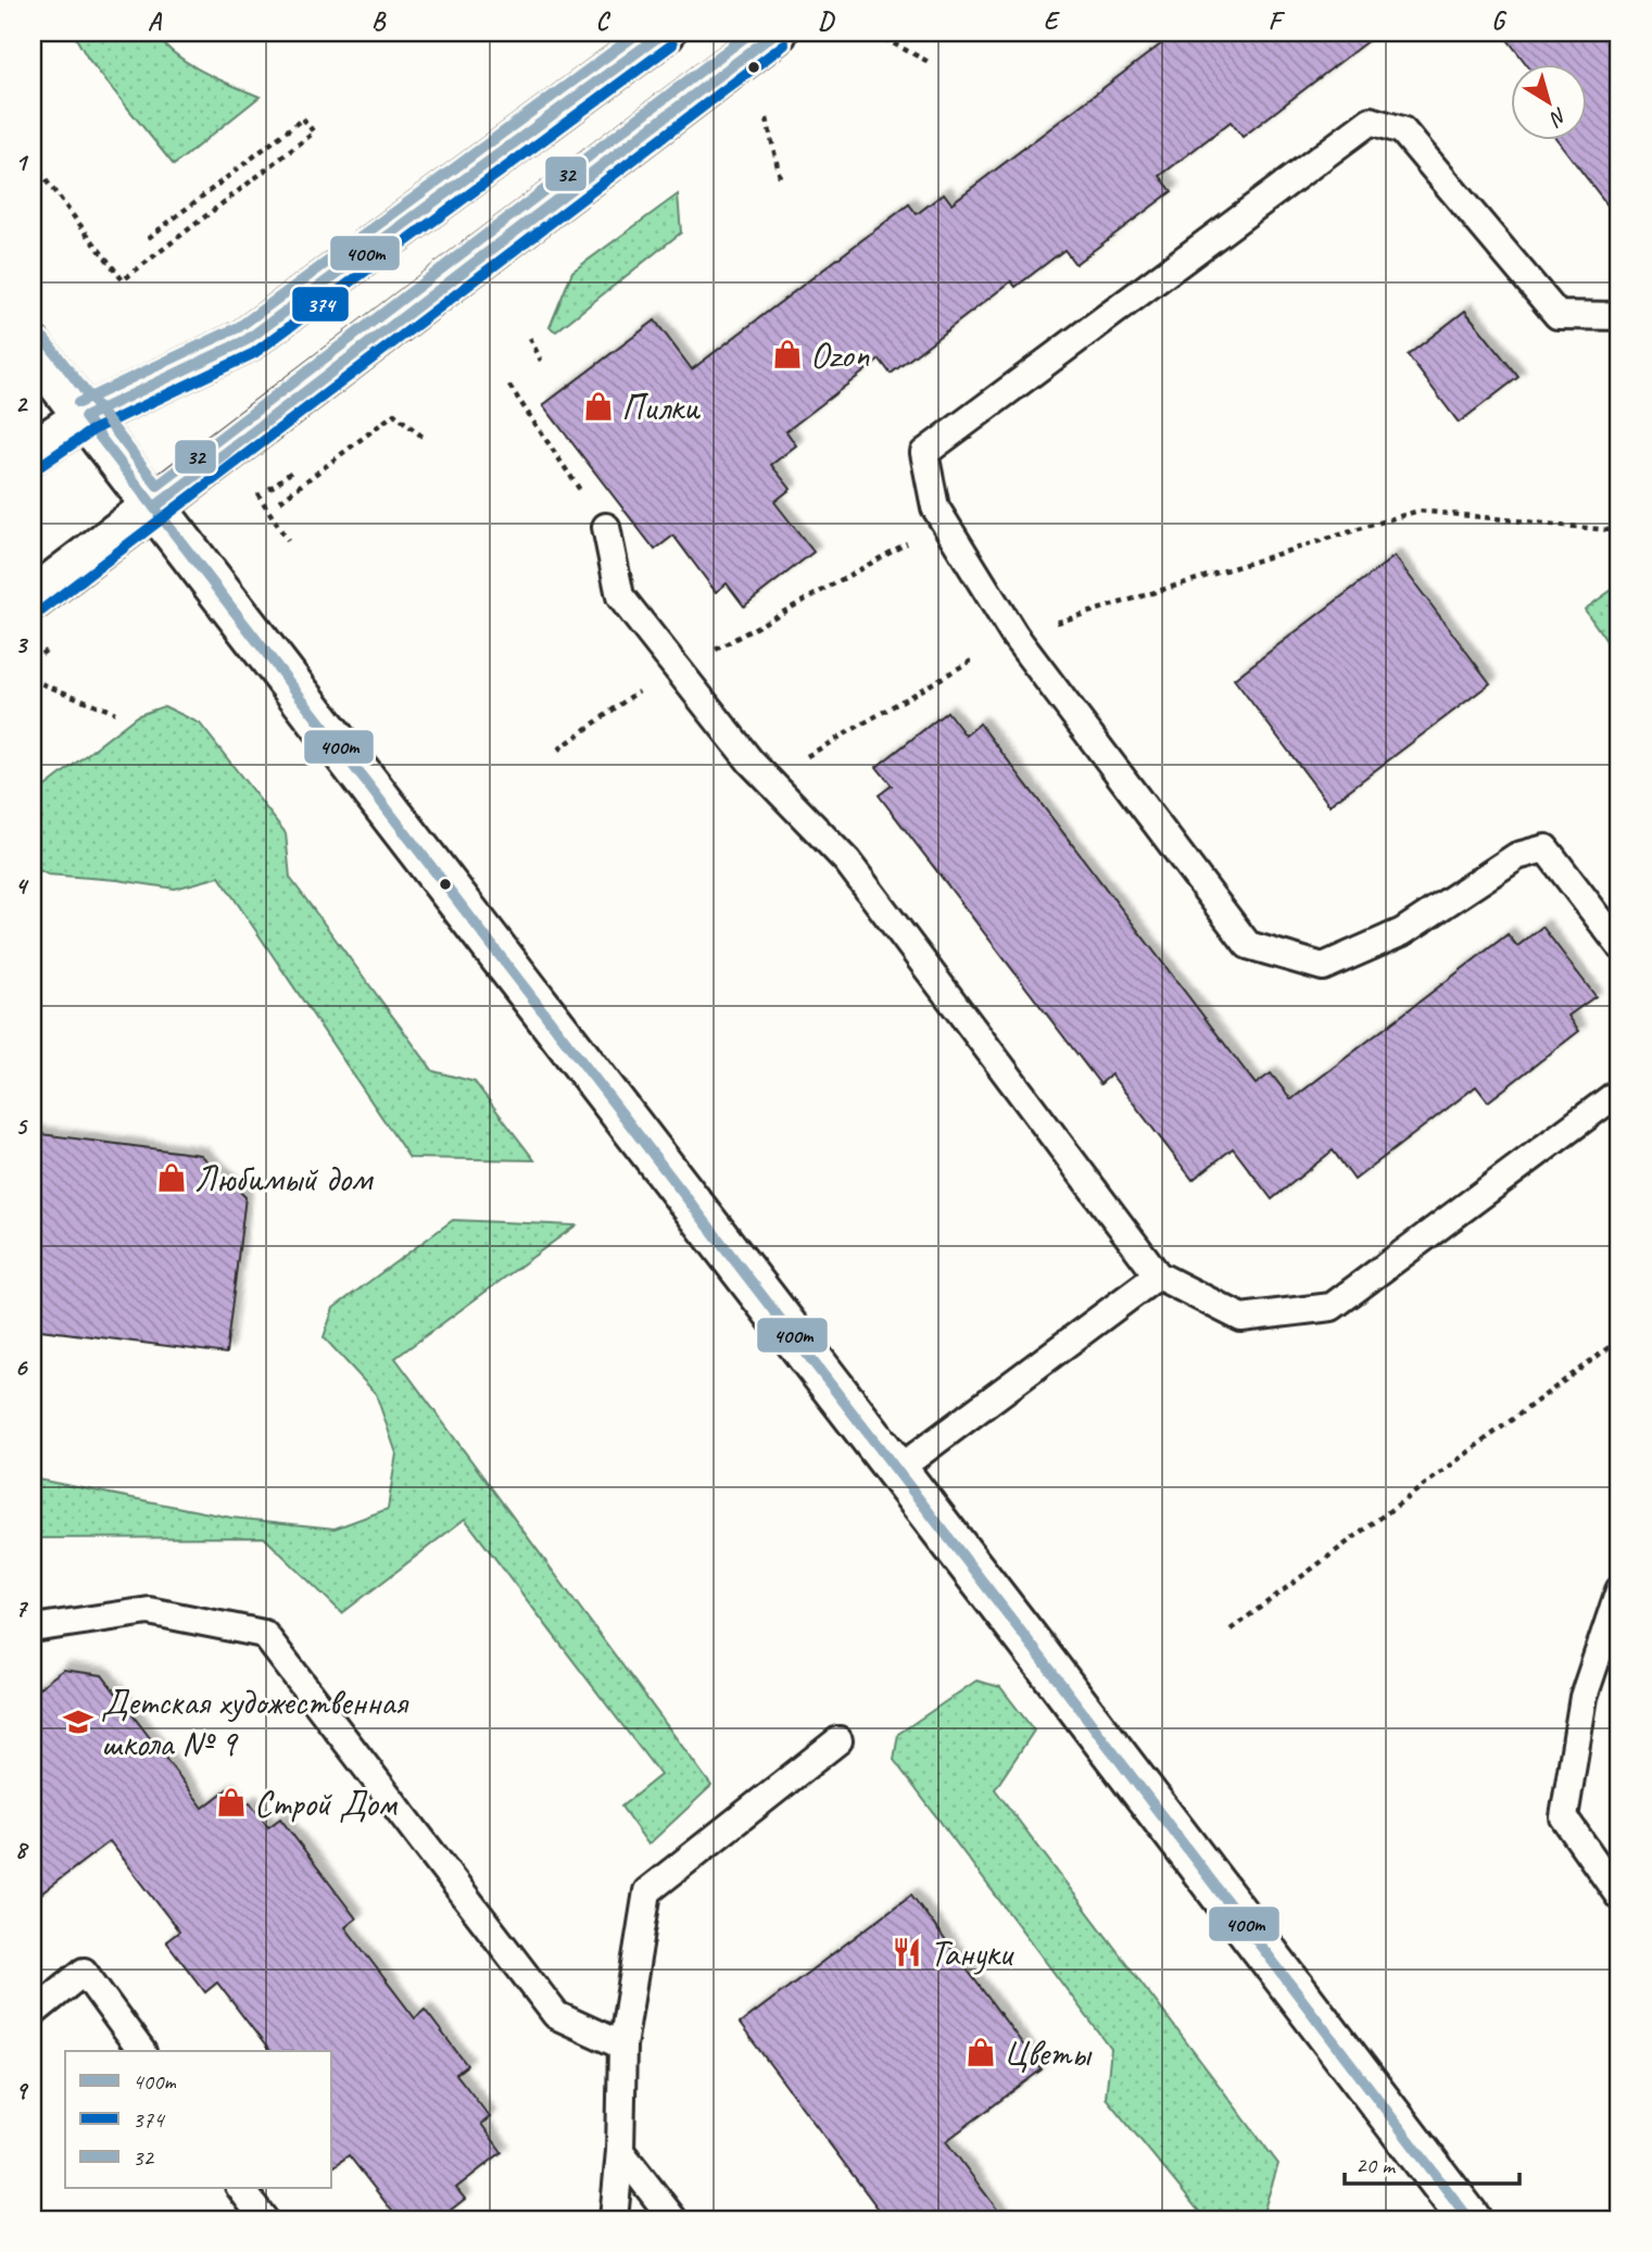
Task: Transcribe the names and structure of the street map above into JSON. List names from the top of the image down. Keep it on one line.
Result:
{"places":{"shop":["Ozon","Пилки","Любимый дом","Строй Дом","Цветы"],"school or university":["Детская художественная школа № 9"],"restaurant":["Тануки"]},"lines":["transit line 400т","transit line 32","transit line 374"],"legend":["400т","374","32"],"scale_bar":"20 m","north":"bottom right","grid":{"columns":["A","B","C","D","E","F","G"],"rows":["1","2","3","4","5","6","7","8","9"]}}
